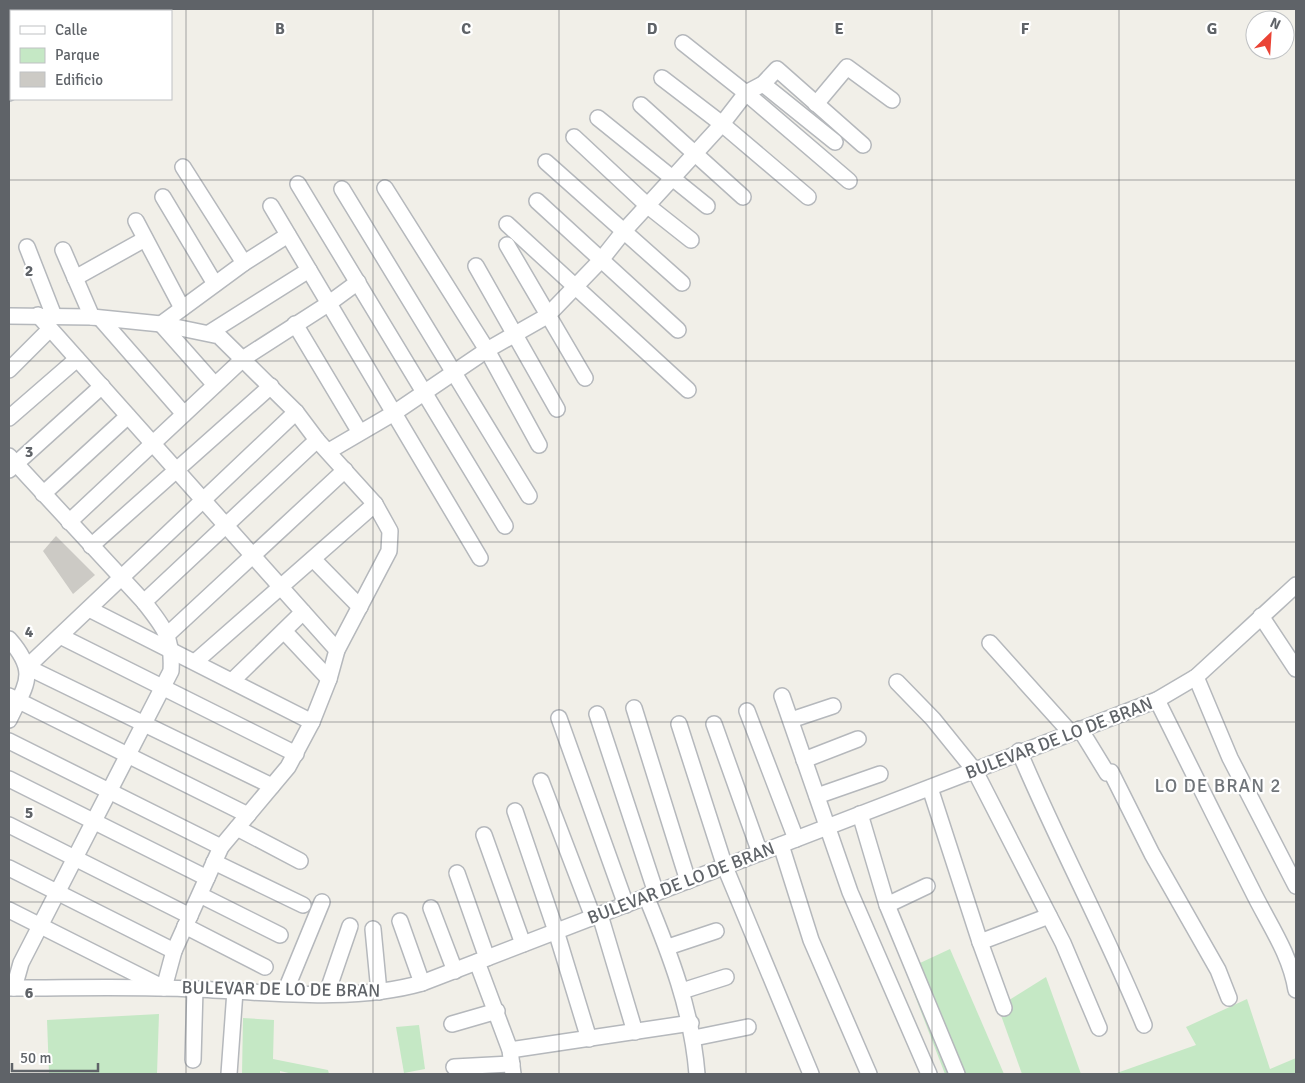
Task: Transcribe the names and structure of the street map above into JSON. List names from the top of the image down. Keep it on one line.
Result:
{"streets":{"street":["BULEVAR DE LO DE BRAN"]},"districts":["LO DE BRAN 2"],"legend":["Calle","Parque","Edificio"],"scale_bar":"50 m","north":"top right","grid":{"columns":["B","C","D","E","F","G"],"rows":["2","3","4","5","6"]}}
